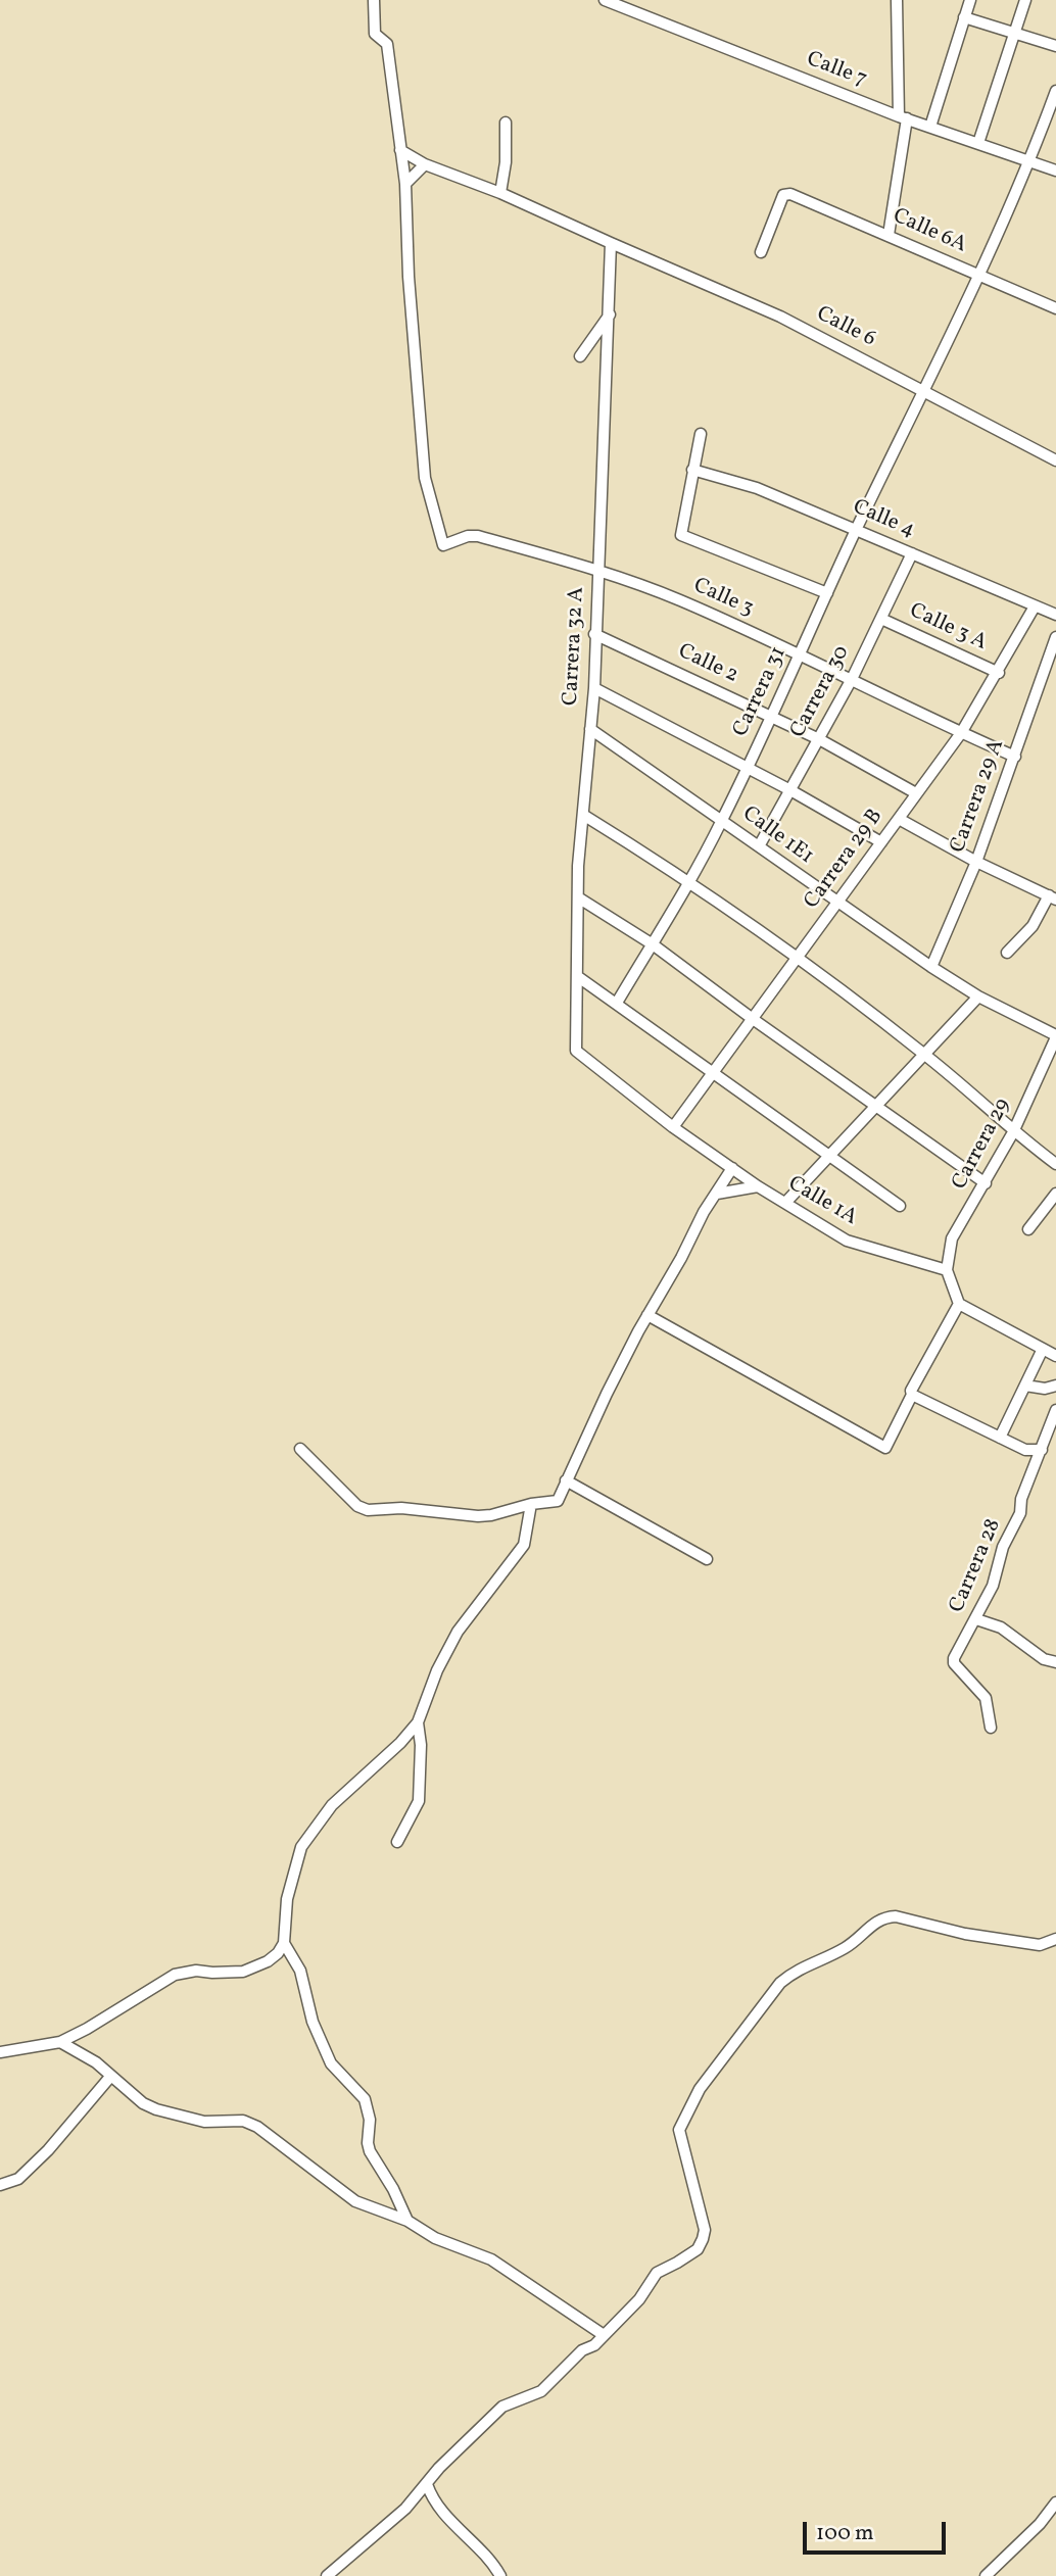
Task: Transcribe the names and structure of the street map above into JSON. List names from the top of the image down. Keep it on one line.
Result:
{"streets":{"street":["Calle 7","Calle 6A","Calle 6","Calle 4","Calle 3","Calle 3 A","Carrera 32 A","Calle 2","Carrera 31","Carrera 30","Carrera 29 A","Calle 1E1","Carrera 29 B","Carrera 29","Calle 1A","Carrera 28"]},"crossings":[["Calle 6","Carrera 32 A"],["Calle 6","Carrera 31"],["Calle 4","Carrera 31"],["Calle 4","Carrera 30"],["Calle 4","Carrera 29 B"],["Calle 3","Carrera 32 A"],["Calle 3","Carrera 31"],["Calle 3","Carrera 30"],["Calle 3","Carrera 29 A"],["Calle 3","Carrera 29 B"],["Calle 3 A","Carrera 30"],["Calle 3 A","Carrera 29 B"],["Carrera 32 A","Calle 2"],["Carrera 32 A","Calle 1E1"],["Carrera 32 A","Calle 1A"],["Calle 2","Carrera 31"],["Calle 2","Carrera 30"],["Calle 2","Carrera 29 B"],["Carrera 31","Calle 1E1"],["Carrera 30","Calle 1E1"],["Carrera 29 A","Calle 1E1"],["Calle 1E1","Carrera 29 B"],["Calle 1E1","Carrera 29"],["Carrera 29 B","Calle 1A"],["Carrera 29","Calle 1A"]],"scale_bar":"100 m"}
